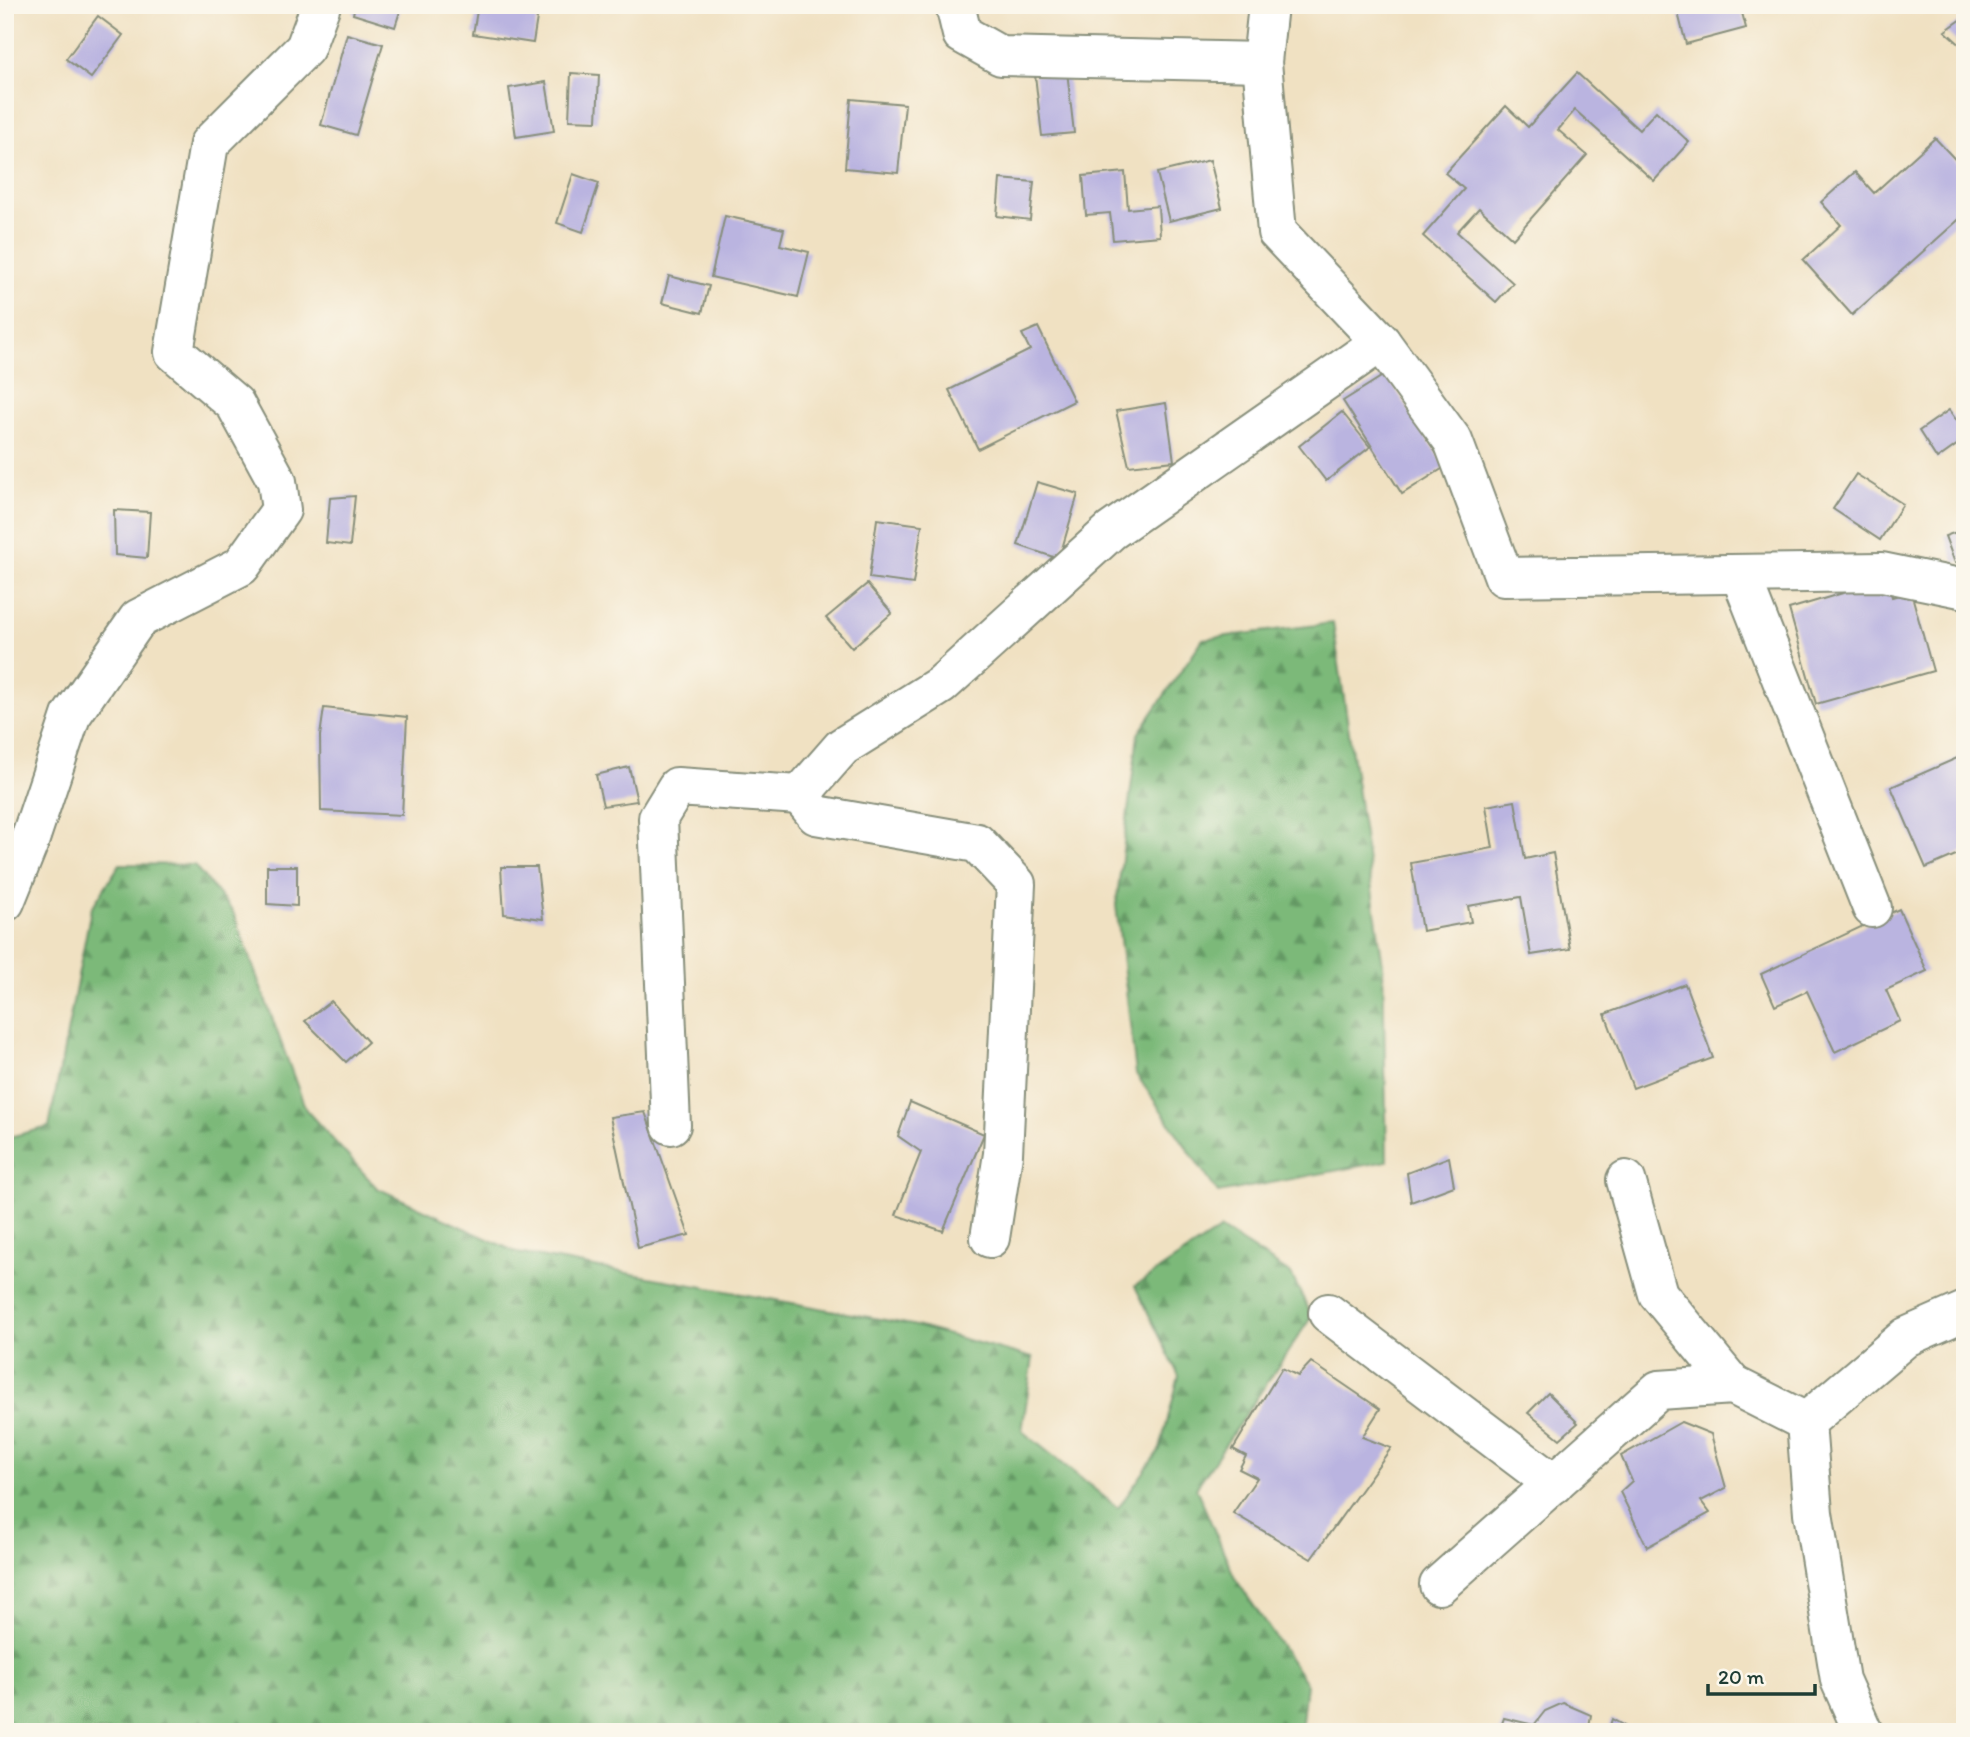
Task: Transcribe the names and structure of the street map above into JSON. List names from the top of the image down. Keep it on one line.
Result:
{"scale_bar":"20 m"}
